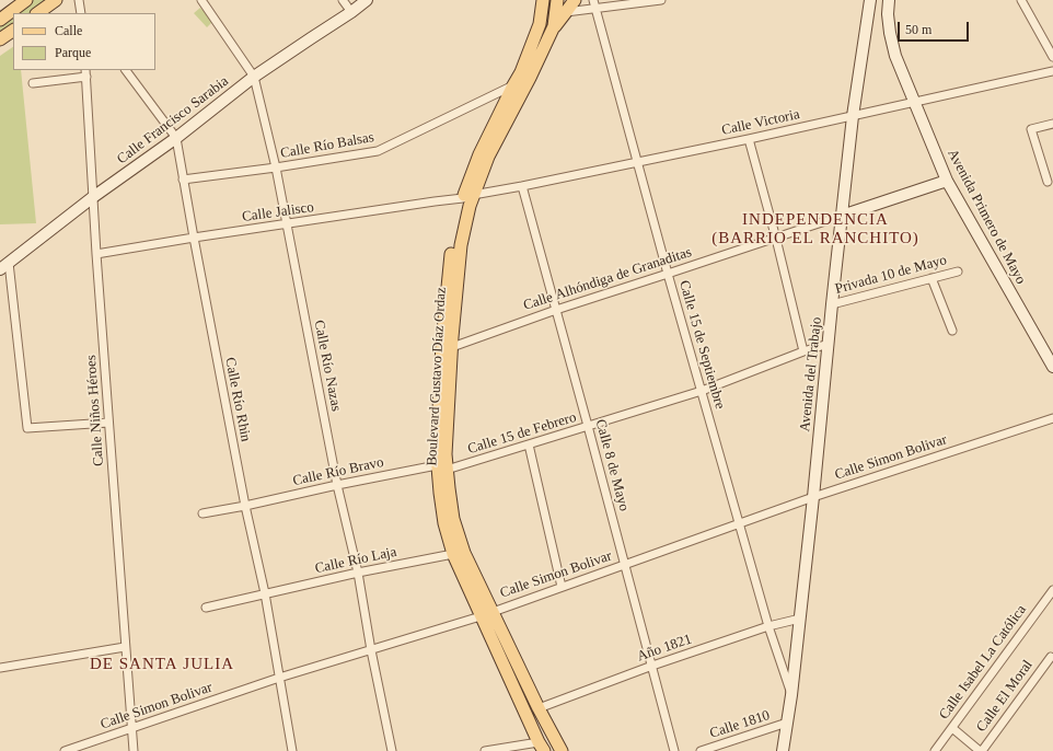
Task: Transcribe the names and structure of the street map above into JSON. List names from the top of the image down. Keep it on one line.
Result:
{"streets":{"main road":["Boulevard Gustavo Díaz Ordaz"],"street":["Calle Francisco Sarabia","Calle Victoria","Calle Río Balsas","Calle Jalisco","Avenida Primero de Mayo","Privada 10 de Mayo","Calle Alhóndiga de Granaditas","Calle 15 de Septiembre","Calle Río Nazas","Avenida del Trabajo","Calle Río Rhin","Calle Niños Héroes","Calle 15 de Febrero","Calle Simon Bolivar","Calle 8 de Mayo","Calle Río Bravo","Calle Río Laja","Año 1821","Calle Isabel La Católica","Calle El Moral","Calle 1810"]},"crossings":[["Calle Francisco Sarabia","Calle Río Nazas"],["Calle Francisco Sarabia","Calle Río Rhin"],["Calle Francisco Sarabia","Calle Niños Héroes"],["Calle Victoria","Calle Jalisco"],["Calle Victoria","Avenida Primero de Mayo"],["Calle Victoria","Calle 15 de Septiembre"],["Calle Victoria","Avenida del Trabajo"],["Calle Victoria","Boulevard Gustavo Díaz Ordaz"],["Calle Victoria","Calle 8 de Mayo"],["Calle Río Balsas","Calle Río Nazas"],["Calle Río Balsas","Boulevard Gustavo Díaz Ordaz"],["Calle Río Balsas","Calle Río Rhin"],["Calle Jalisco","Calle Río Nazas"],["Calle Jalisco","Boulevard Gustavo Díaz Ordaz"],["Calle Jalisco","Calle Río Rhin"],["Calle Jalisco","Calle Niños Héroes"],["Avenida Primero de Mayo","Calle Alhóndiga de Granaditas"],["Privada 10 de Mayo","Avenida del Trabajo"],["Calle Alhóndiga de Granaditas","Calle 15 de Septiembre"],["Calle Alhóndiga de Granaditas","Avenida del Trabajo"],["Calle Alhóndiga de Granaditas","Boulevard Gustavo Díaz Ordaz"],["Calle Alhóndiga de Granaditas","Calle 8 de Mayo"],["Calle 15 de Septiembre","Avenida del Trabajo"],["Calle 15 de Septiembre","Calle 15 de Febrero"],["Calle 15 de Septiembre","Calle Simon Bolivar"],["Calle 15 de Septiembre","Año 1821"],["Calle Río Nazas","Calle Simon Bolivar"],["Calle Río Nazas","Calle Río Bravo"],["Calle Río Nazas","Calle Río Laja"],["Avenida del Trabajo","Calle 15 de Febrero"],["Avenida del Trabajo","Calle Simon Bolivar"],["Avenida del Trabajo","Año 1821"],["Avenida del Trabajo","Calle 1810"],["Boulevard Gustavo Díaz Ordaz","Calle 15 de Febrero"],["Boulevard Gustavo Díaz Ordaz","Calle Simon Bolivar"],["Boulevard Gustavo Díaz Ordaz","Calle Río Bravo"],["Boulevard Gustavo Díaz Ordaz","Calle Río Laja"],["Boulevard Gustavo Díaz Ordaz","Año 1821"],["Calle Río Rhin","Calle Simon Bolivar"],["Calle Río Rhin","Calle Río Bravo"],["Calle Río Rhin","Calle Río Laja"],["Calle Niños Héroes","Calle Simon Bolivar"],["Calle 15 de Febrero","Calle 8 de Mayo"],["Calle 15 de Febrero","Calle Río Bravo"],["Calle Simon Bolivar","Calle 8 de Mayo"],["Calle 8 de Mayo","Año 1821"]],"districts":["INDEPENDENCIA (BARRIO EL RANCHITO)","DE SANTA JULIA"],"legend":["Calle","Parque"],"scale_bar":"50 m"}
